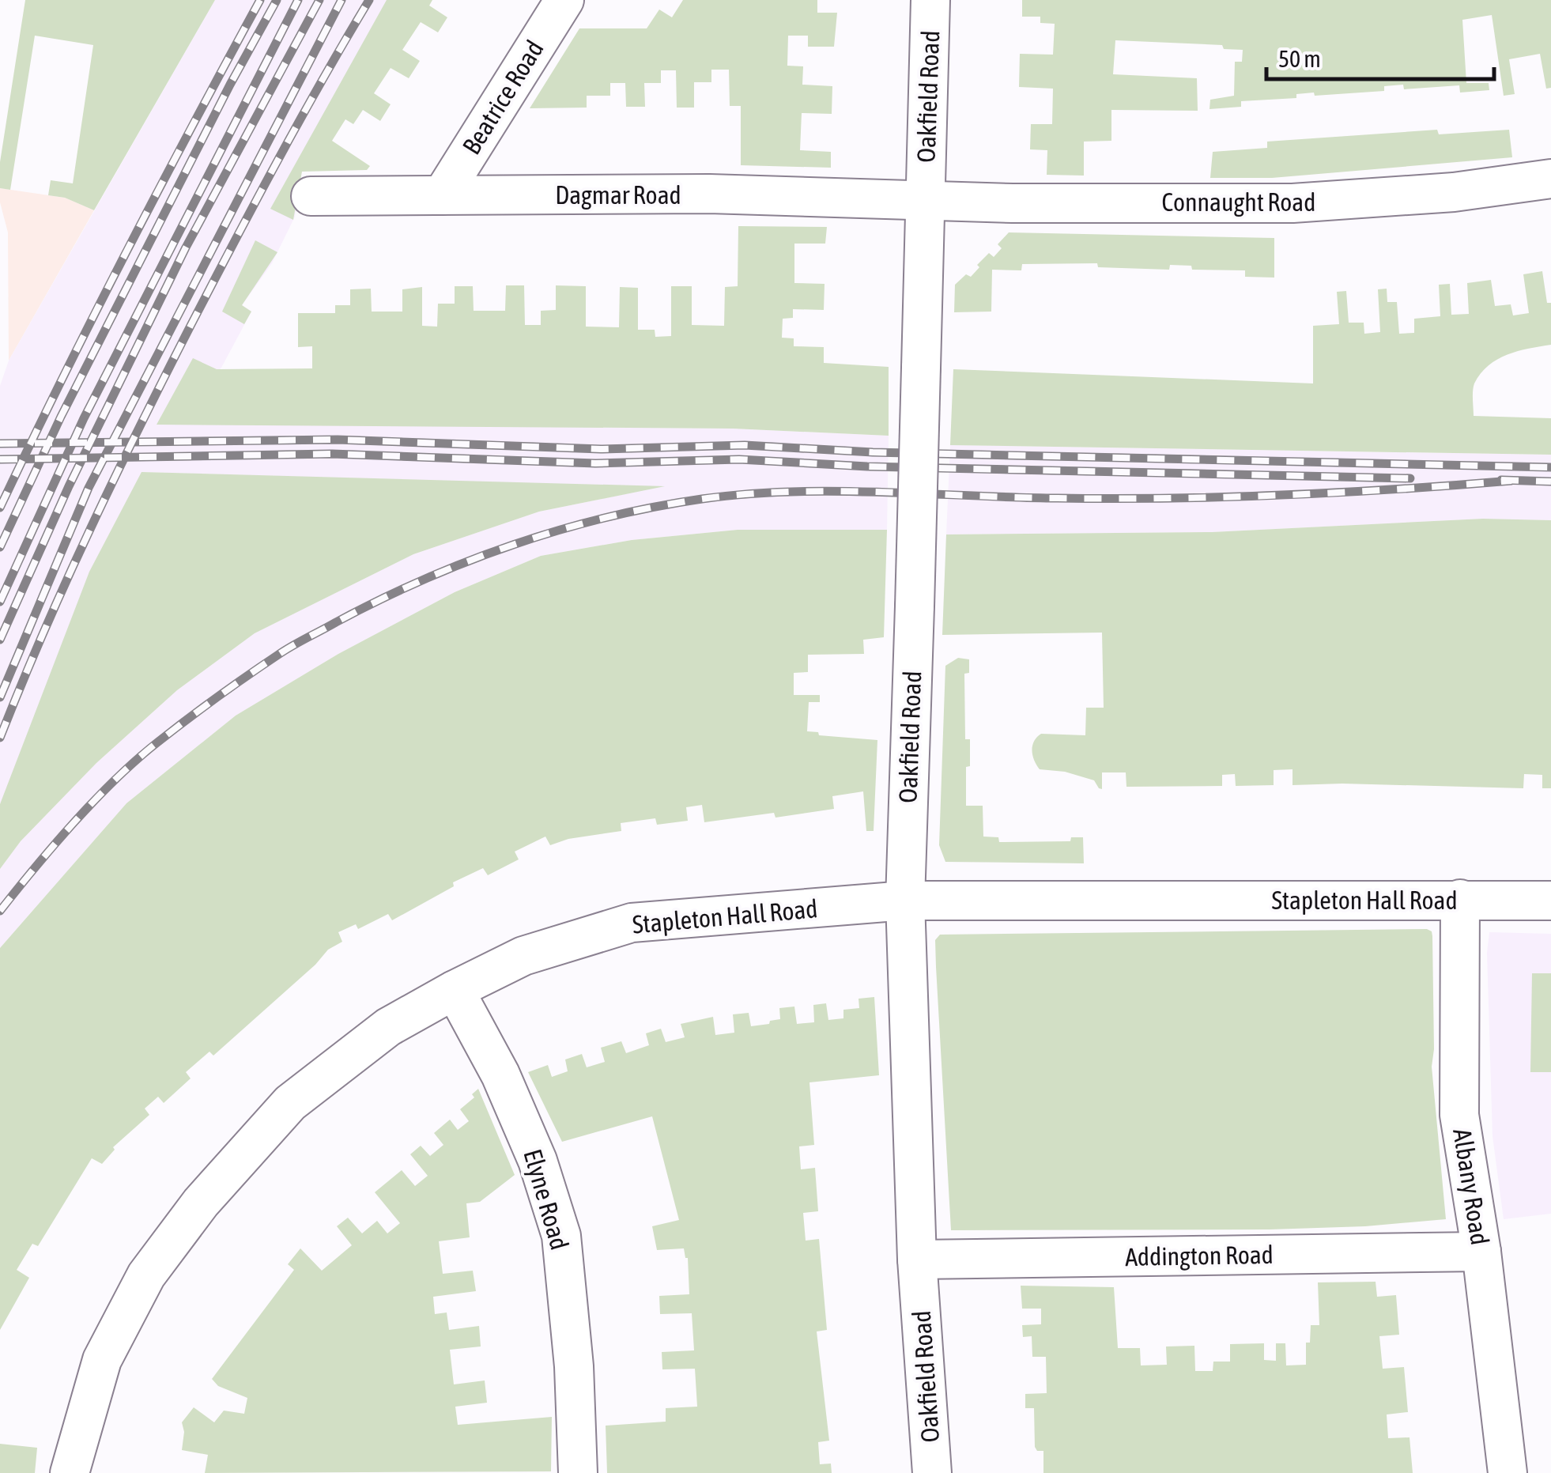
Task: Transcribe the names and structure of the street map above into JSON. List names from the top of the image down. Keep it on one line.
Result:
{"streets":{"street":["Oakfield Road","Beatrice Road","Dagmar Road","Connaught Road","Stapleton Hall Road","Albany Road","Elyne Road","Addington Road"]},"crossings":[["Oakfield Road","Dagmar Road"],["Oakfield Road","Connaught Road"],["Oakfield Road","Stapleton Hall Road"],["Oakfield Road","Addington Road"],["Beatrice Road","Dagmar Road"],["Dagmar Road","Connaught Road"],["Stapleton Hall Road","Albany Road"],["Stapleton Hall Road","Elyne Road"],["Albany Road","Addington Road"]],"scale_bar":"50 m"}
